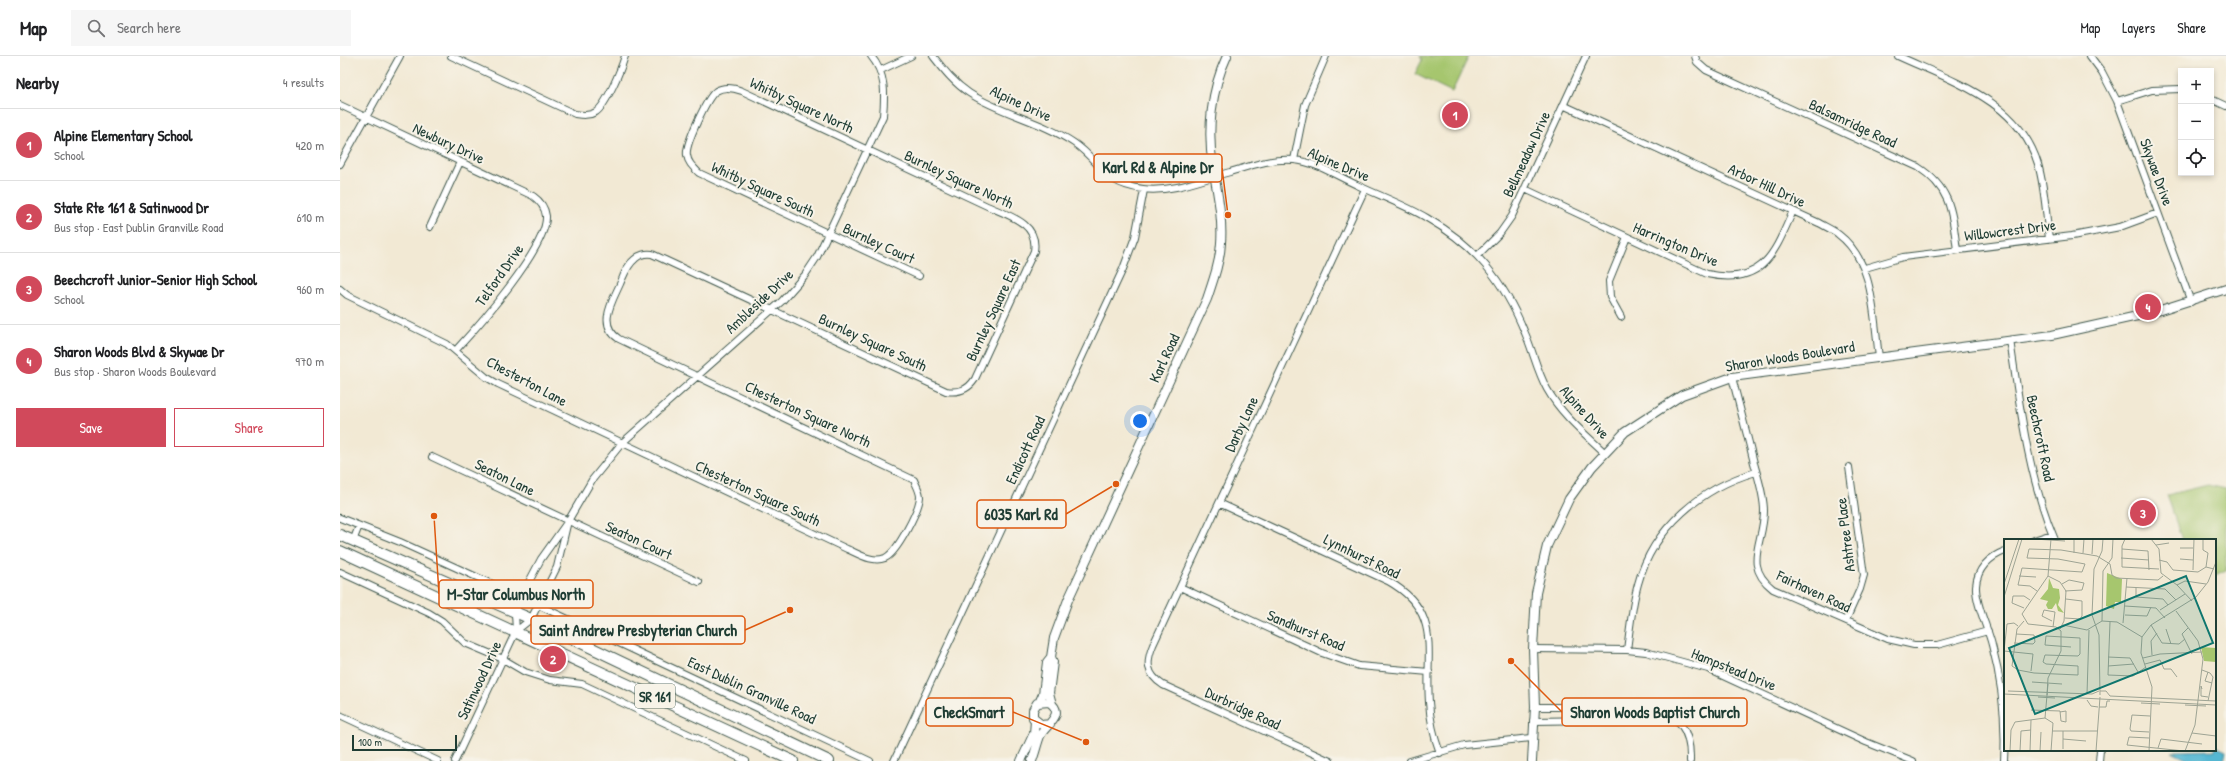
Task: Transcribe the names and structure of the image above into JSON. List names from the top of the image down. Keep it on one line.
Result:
{"streets":{"main road":["SR 161"],"street":["Alpine Drive","Whitby Square North","Balsamridge Road","Newbury Drive","Bellmeadow Drive","Skywae Drive","Burnley Square North","Arbor Hill Drive","Whitby Square South","Willowcrest Drive","Burnley Court","Harrington Drive","Telford Drive","Ambleside Drive","Burnley Square East","Burnley Square South","Sharon Woods Boulevard","Karl Road","Chesterton Lane","Chesterton Square North","Darby Lane","Beechcroft Road","Endicott Road","Seaton Lane","Chesterton Square South","Ashtree Place","Seaton Court","Lynnhurst Road","Fairhaven Road","Sandhurst Road","Hampstead Drive","Satinwood Drive","East Dublin Granville Road","Durbridge Road"]},"crossings":[["Alpine Drive","Bellmeadow Drive"],["Alpine Drive","Sharon Woods Boulevard"],["Alpine Drive","Karl Road"],["Alpine Drive","Darby Lane"],["Alpine Drive","Endicott Road"],["Whitby Square North","Burnley Square North"],["Whitby Square North","Whitby Square South"],["Whitby Square North","Ambleside Drive"],["Balsamridge Road","Willowcrest Drive"],["Newbury Drive","Telford Drive"],["Bellmeadow Drive","Arbor Hill Drive"],["Bellmeadow Drive","Harrington Drive"],["Skywae Drive","Willowcrest Drive"],["Skywae Drive","Sharon Woods Boulevard"],["Burnley Square North","Ambleside Drive"],["Burnley Square North","Burnley Square East"],["Arbor Hill Drive","Willowcrest Drive"],["Arbor Hill Drive","Harrington Drive"],["Arbor Hill Drive","Sharon Woods Boulevard"],["Whitby Square South","Burnley Court"],["Whitby Square South","Ambleside Drive"],["Burnley Court","Ambleside Drive"],["Telford Drive","Chesterton Lane"],["Ambleside Drive","Burnley Square South"],["Ambleside Drive","Chesterton Lane"],["Ambleside Drive","Chesterton Square North"],["Ambleside Drive","Seaton Lane"],["Ambleside Drive","Chesterton Square South"],["Ambleside Drive","Seaton Court"],["Ambleside Drive","Satinwood Drive"],["Ambleside Drive","East Dublin Granville Road"],["Ambleside Drive","SR 161"],["Burnley Square East","Burnley Square South"],["Burnley Square South","Chesterton Square North"],["Sharon Woods Boulevard","Beechcroft Road"],["Sharon Woods Boulevard","Fairhaven Road"],["Sharon Woods Boulevard","Hampstead Drive"],["Chesterton Lane","Chesterton Square South"],["Chesterton Square North","Chesterton Square South"],["Darby Lane","Lynnhurst Road"],["Darby Lane","Sandhurst Road"],["Darby Lane","Durbridge Road"],["Seaton Lane","Seaton Court"],["Ashtree Place","Fairhaven Road"],["Lynnhurst Road","Sandhurst Road"],["Satinwood Drive","SR 161"]],"places":["Karl Rd & Alpine Dr","6035 Karl Rd","M-Star Columbus North","Saint Andrew Presbyterian Church","Sharon Woods Baptist Church","CheckSmart"],"scale_bar":"100 m","page":{"header":"Map","search":"Search here","nav":["Map","Layers","Share"],"heading":["Nearby","4 results"],"map_buttons":["+","−"],"pins":["1","4","3","2"],"list":[{"mark":"1","name":"Alpine Elementary School","note":"School","value":"420 m"},{"mark":"2","name":"State Rte 161 & Satinwood Dr","note":"Bus stop · East Dublin Granville Road","value":"610 m"},{"mark":"3","name":"Beechcroft Junior-Senior High School","note":"School","value":"960 m"},{"mark":"4","name":"Sharon Woods Blvd & Skywae Dr","note":"Bus stop · Sharon Woods Boulevard","value":"970 m"}],"buttons":["Save","Share"],"scale":"100 m"}}
